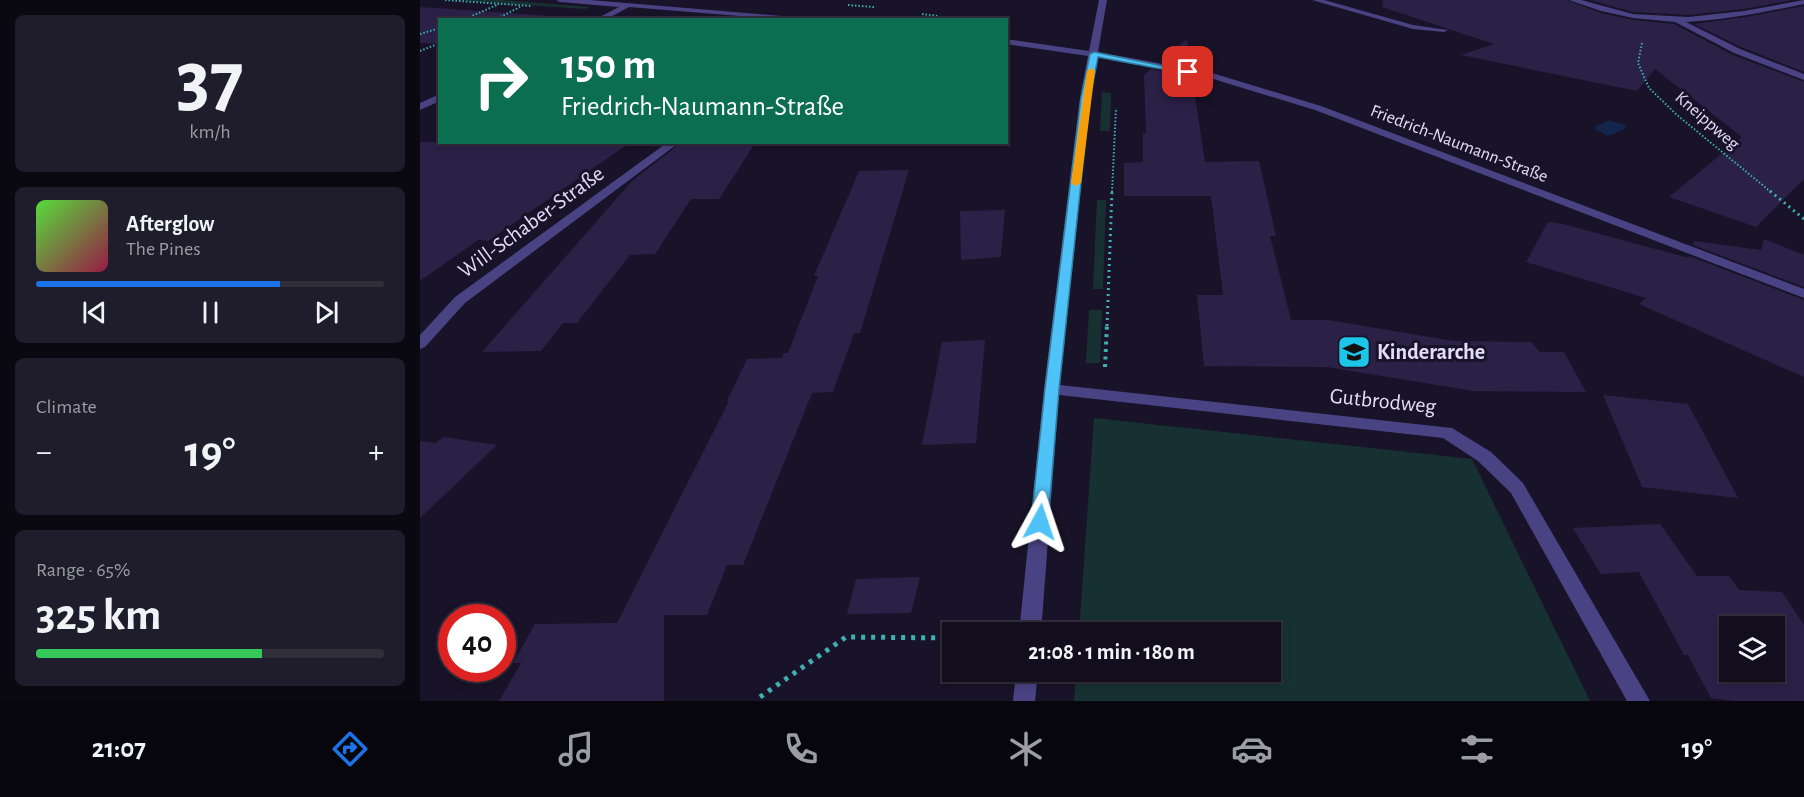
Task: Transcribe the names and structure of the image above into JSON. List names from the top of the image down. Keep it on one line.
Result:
{"streets":{"street":["Friedrich-Naumann-Straße","Will-Schaber-Straße","Gutbrodweg"],"path":["Kneippweg"]},"places":{"school or university":["Kinderarche"]},"page":{"tile":[["37","km/h"],"Climate",["Range · 65%","325 km"]],"turn":["150 m","Friedrich-Naumann-Straße"],"song":["Afterglow","The Pines"],"heat":["−","19°","+"],"limit":"40","trip":"21:08 · 1 min · 180 m","tabs":["21:07","19°"]}}
